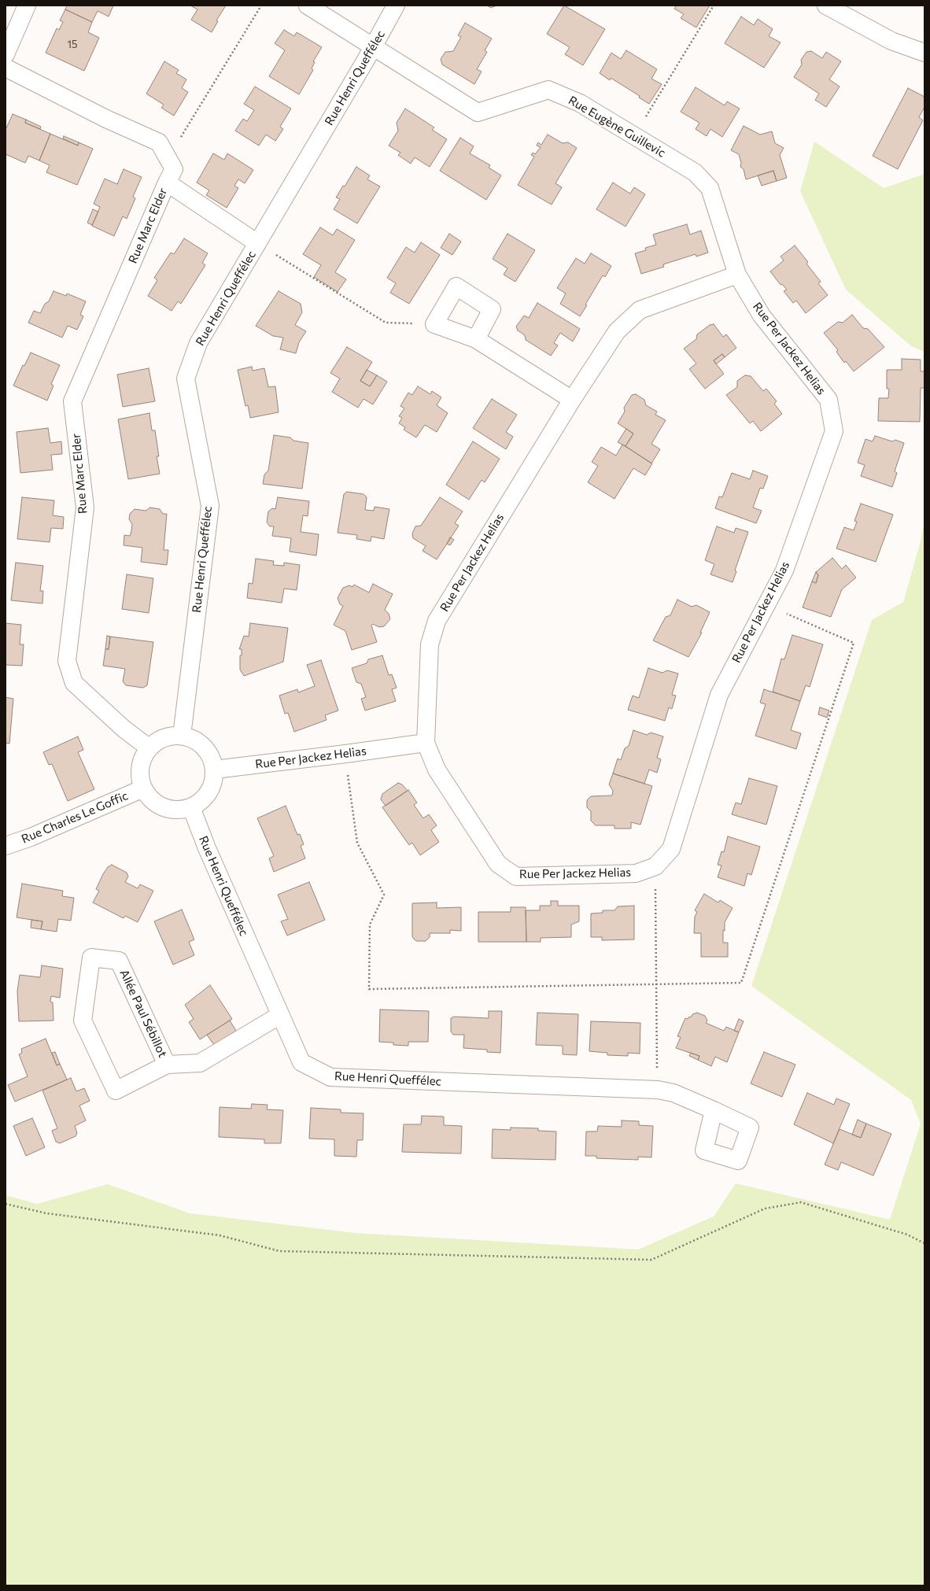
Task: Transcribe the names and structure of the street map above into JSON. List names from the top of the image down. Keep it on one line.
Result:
{"streets":{"street":["Rue Henri Queffélec","Rue Eugène Guillevic","Rue Marc Elder","Rue Per Jackez Helias","Rue Charles Le Goffic","Allée Paul Sébillot"]},"crossings":[["Rue Henri Queffélec","Rue Eugène Guillevic"],["Rue Henri Queffélec","Rue Marc Elder"],["Rue Henri Queffélec","Rue Per Jackez Helias"],["Rue Henri Queffélec","Rue Charles Le Goffic"],["Rue Henri Queffélec","Allée Paul Sébillot"],["Rue Eugène Guillevic","Rue Per Jackez Helias"],["Rue Marc Elder","Rue Per Jackez Helias"],["Rue Marc Elder","Rue Charles Le Goffic"],["Rue Per Jackez Helias","Rue Charles Le Goffic"]],"house_numbers":["15"]}
